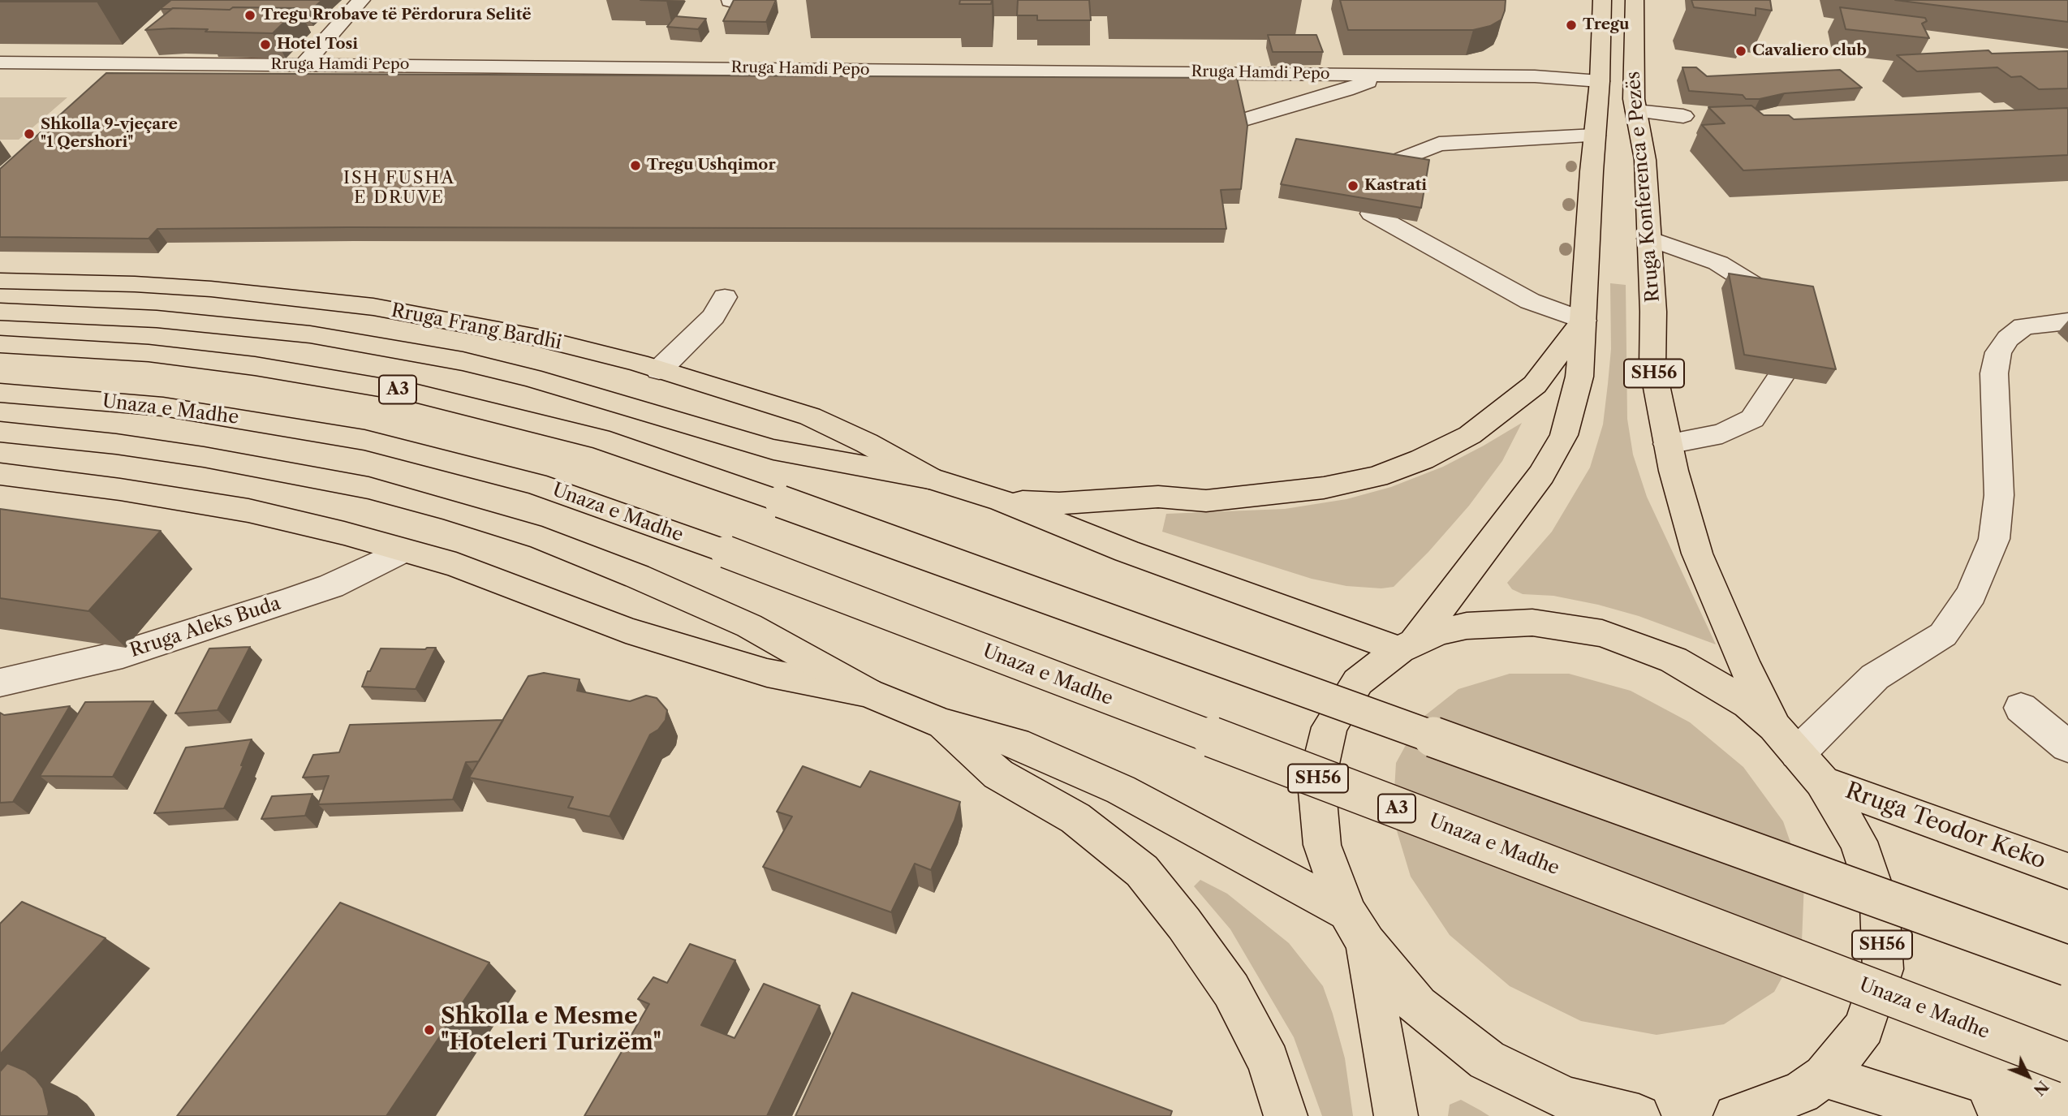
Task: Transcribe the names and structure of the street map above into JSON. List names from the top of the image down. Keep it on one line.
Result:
{"streets":{"main road":["Rruga Konferenca e Pezës","Rruga Frang Bardhi","SH56","A3","Unaza e Madhe","Rruga Teodor Keko"],"street":["Rruga Hamdi Pepo","Rruga Aleks Buda"]},"crossings":[["Rruga Hamdi Pepo","Rruga Konferenca e Pezës"],["Rruga Konferenca e Pezës","SH56"],["SH56","Rruga Teodor Keko"]],"districts":["ISH FUSHA E DRUVE"],"places":["Tregu Rrobave të Përdorura Selitë","Tregu","Hotel Tosi","Cavaliero club","Shkolla 9-vjeçare \"1 Qershori\"","Tregu Ushqimor","Kastrati","Shkolla e Mesme \"Hoteleri Turizëm\""],"north":"bottom right"}
